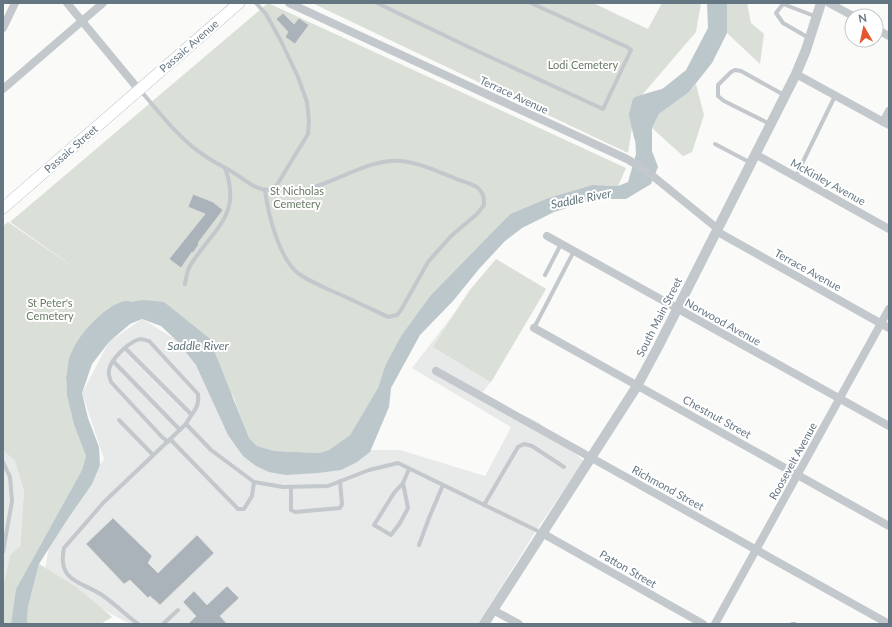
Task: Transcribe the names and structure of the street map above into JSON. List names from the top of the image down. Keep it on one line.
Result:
{"streets":{"main road":["Passaic Avenue","Passaic Street"],"street":["Terrace Avenue","McKinley Avenue","South Main Street","Norwood Avenue","Chestnut Street","Roosevelt Avenue","Richmond Street","Patton Street"]},"crossings":[["Passaic Avenue","Passaic Street"],["Terrace Avenue","South Main Street"],["Terrace Avenue","Roosevelt Avenue"],["McKinley Avenue","South Main Street"],["South Main Street","Norwood Avenue"],["South Main Street","Chestnut Street"],["South Main Street","Richmond Street"],["South Main Street","Patton Street"],["Norwood Avenue","Roosevelt Avenue"],["Chestnut Street","Roosevelt Avenue"],["Roosevelt Avenue","Richmond Street"]],"water":["Saddle River"],"parks":["Lodi Cemetery","St Nicholas Cemetery","St Peter's Cemetery"],"north":"top"}
